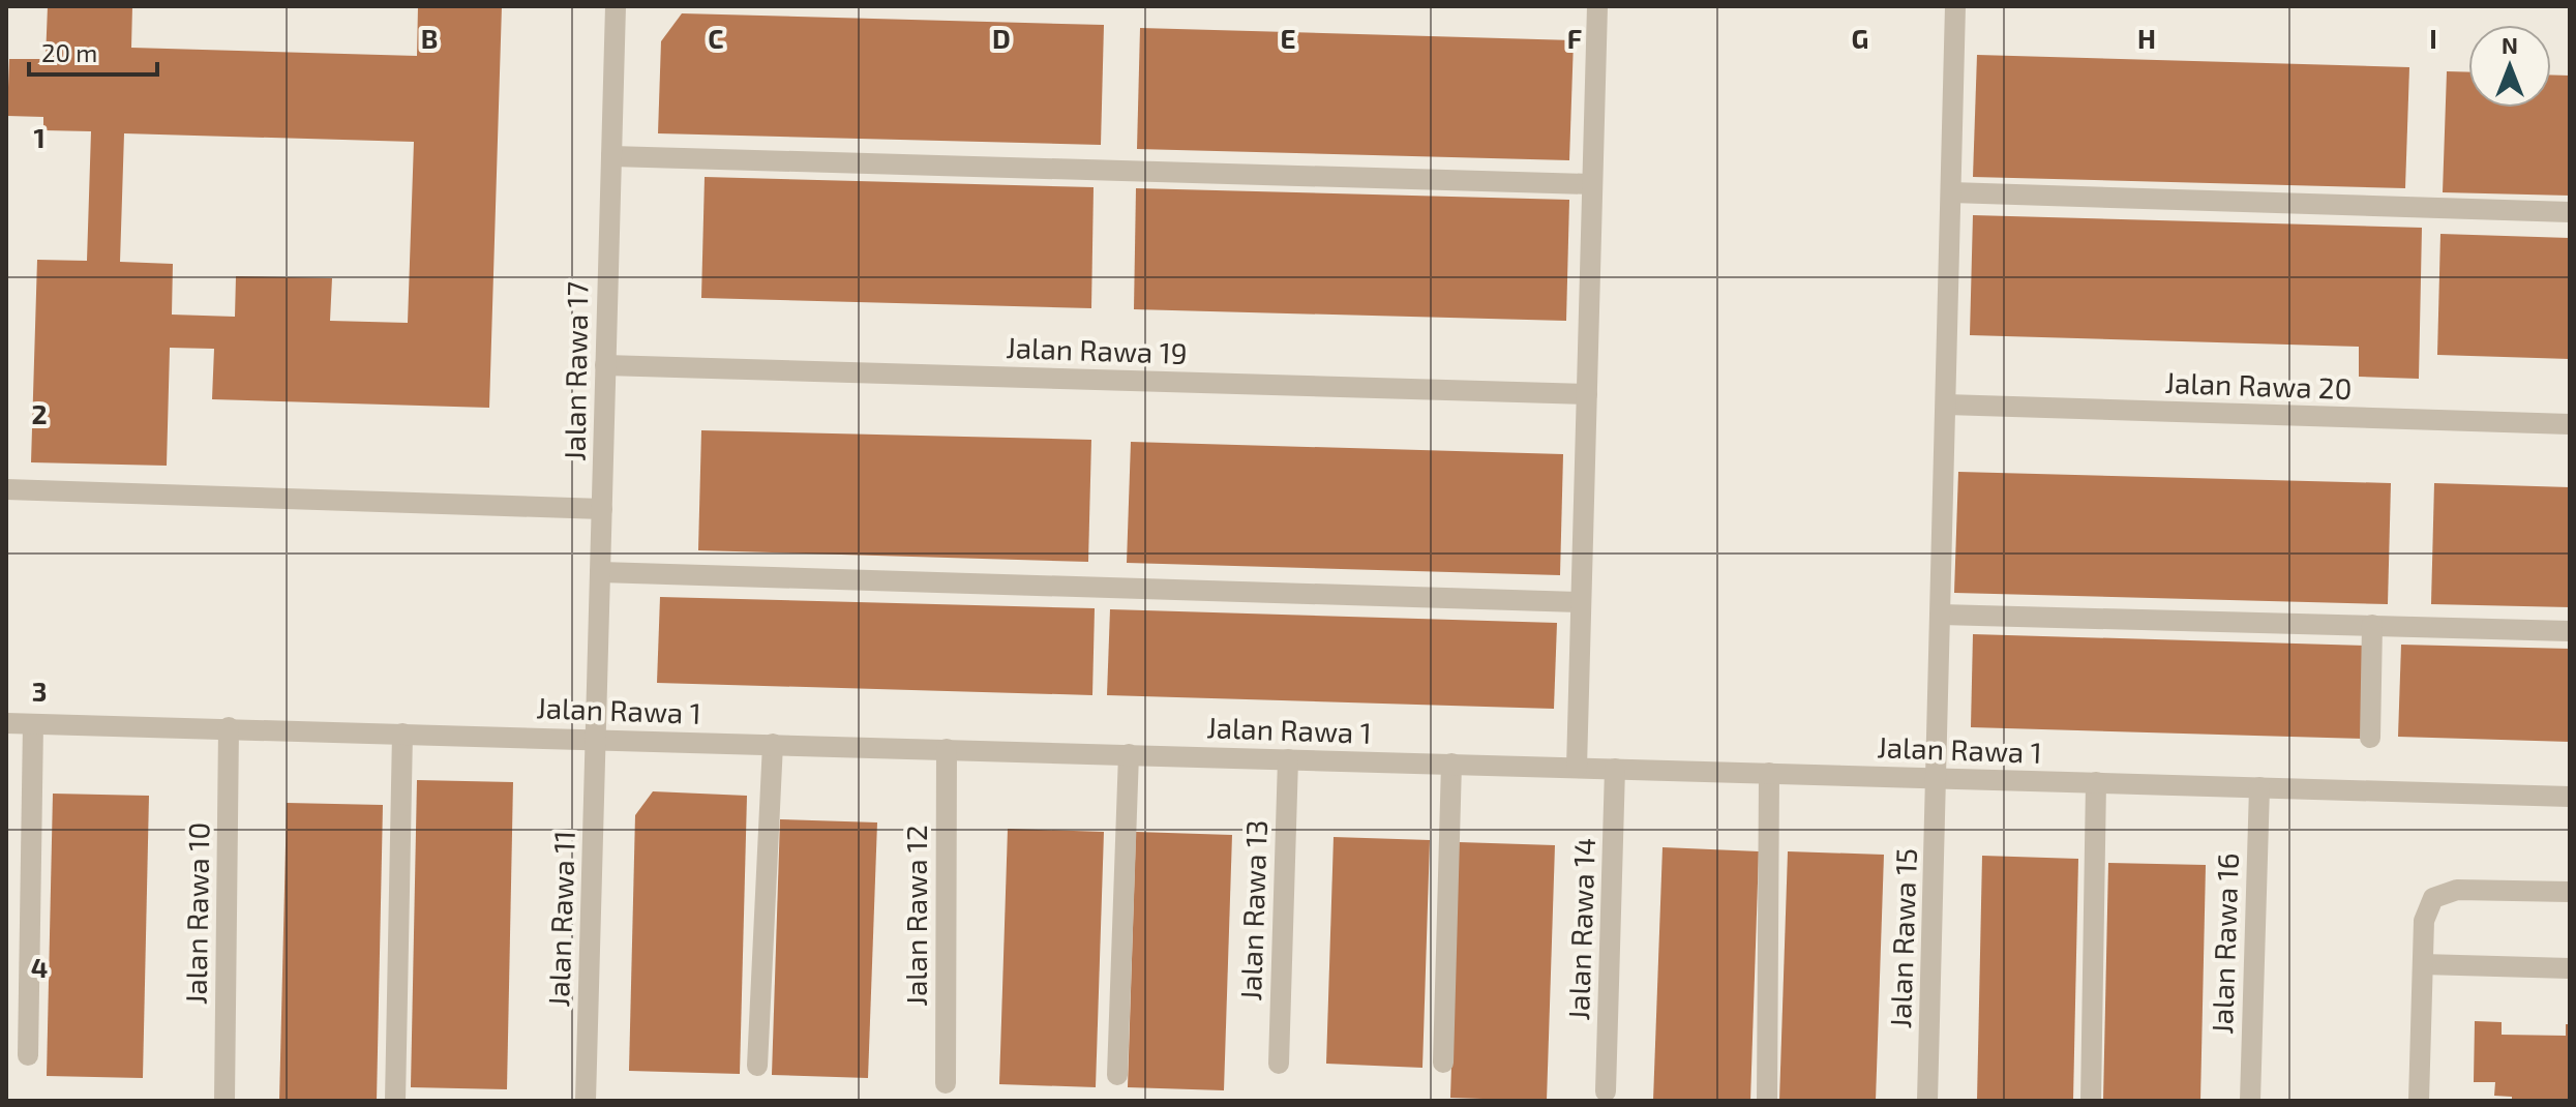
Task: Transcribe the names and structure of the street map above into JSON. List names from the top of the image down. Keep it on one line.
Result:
{"streets":{"street":["Jalan Rawa 19","Jalan Rawa 17","Jalan Rawa 20","Jalan Rawa 1","Jalan Rawa 13","Jalan Rawa 10","Jalan Rawa 12","Jalan Rawa 11","Jalan Rawa 14","Jalan Rawa 15","Jalan Rawa 16"]},"crossings":[["Jalan Rawa 19","Jalan Rawa 17"],["Jalan Rawa 17","Jalan Rawa 1"],["Jalan Rawa 17","Jalan Rawa 11"],["Jalan Rawa 20","Jalan Rawa 15"],["Jalan Rawa 1","Jalan Rawa 13"],["Jalan Rawa 1","Jalan Rawa 10"],["Jalan Rawa 1","Jalan Rawa 12"],["Jalan Rawa 1","Jalan Rawa 11"],["Jalan Rawa 1","Jalan Rawa 14"],["Jalan Rawa 1","Jalan Rawa 15"],["Jalan Rawa 1","Jalan Rawa 16"]],"scale_bar":"20 m","north":"top","grid":{"columns":["B","C","D","E","F","G","H","I"],"rows":["1","2","3","4"]}}
